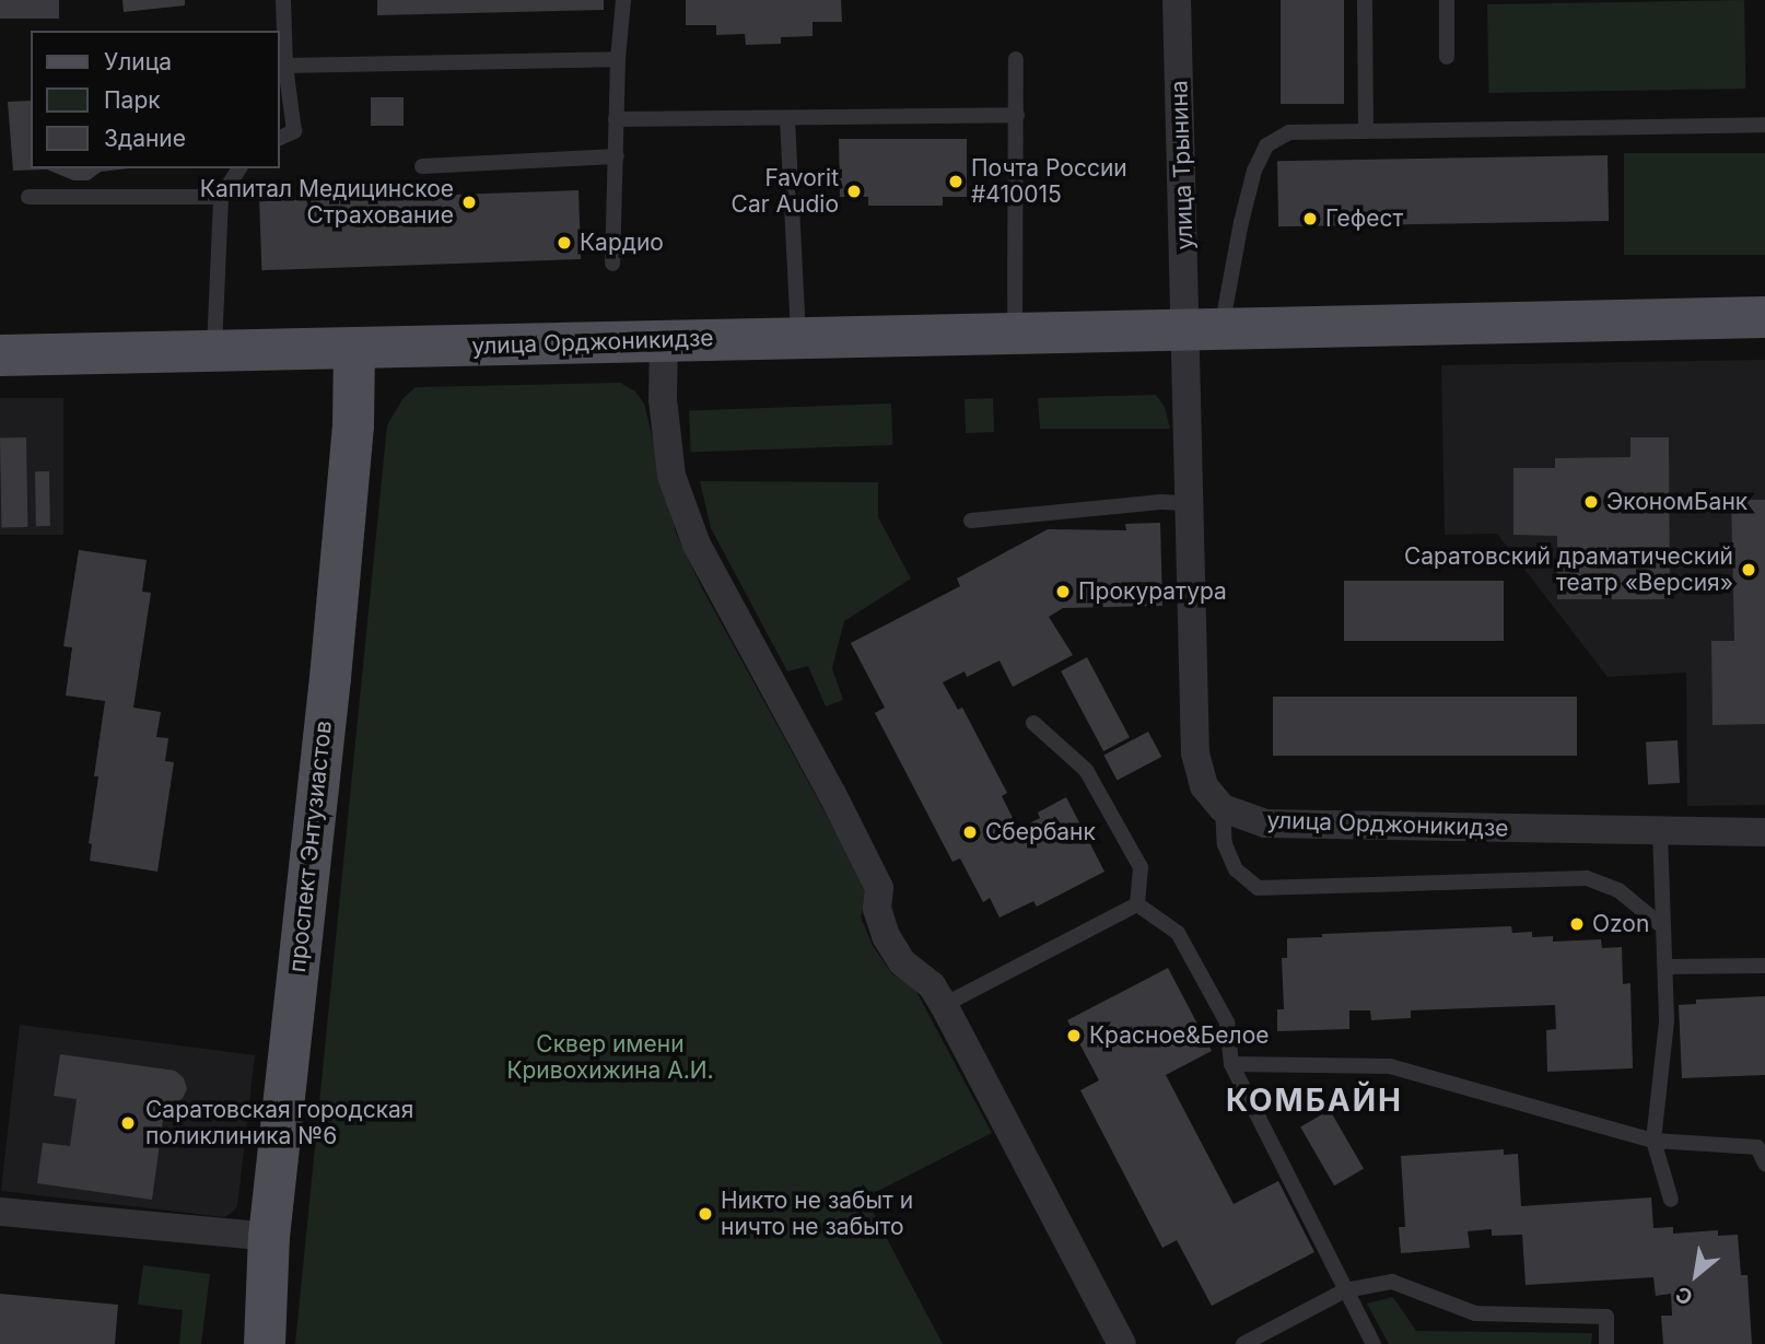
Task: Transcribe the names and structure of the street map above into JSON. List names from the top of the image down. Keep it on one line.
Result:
{"streets":{"main road":["улица Орджоникидзе","проспект Энтузиастов"],"street":["улица Трынина"]},"crossings":[["улица Трынина","улица Орджоникидзе"],["улица Орджоникидзе","проспект Энтузиастов"]],"districts":["КОМБАЙН"],"parks":["Сквер имени Кривохижина А.И."],"places":["Почта России #410015","Favorit Car Audio","Капитал Медицинское Страхование","Гефест","Кардио","ЭкономБанк","Саратовский драматический театр «Версия»","Прокуратура","Сбербанк","Ozon","Красное&Белое","Саратовская городская поликлиника №6","Никто не забыт и ничто не забыто"],"legend":["Улица","Парк","Здание"],"north":"bottom left"}
